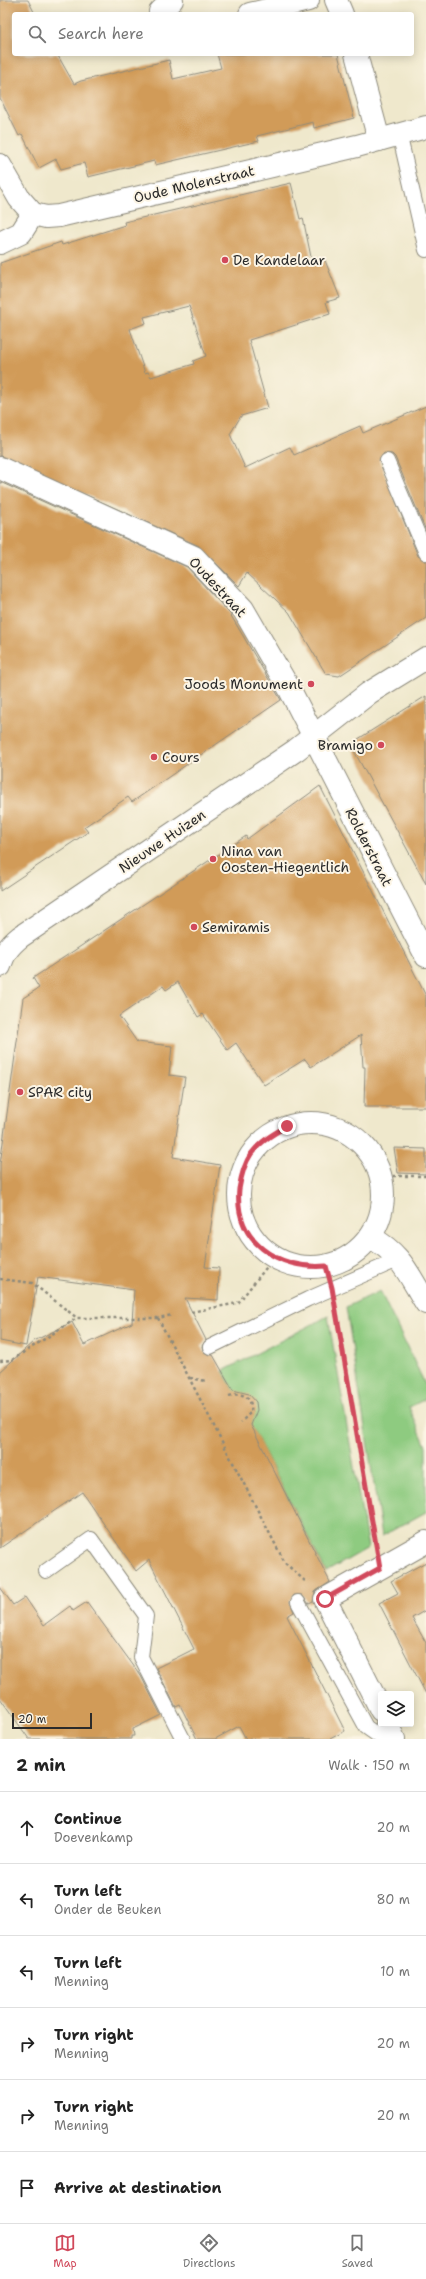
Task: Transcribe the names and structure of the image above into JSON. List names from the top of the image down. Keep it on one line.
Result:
{"streets":{"street":["Oude Molenstraat","Oudestraat","Nieuwe Huizen","Rolderstraat"]},"crossings":[["Oudestraat","Nieuwe Huizen"],["Oudestraat","Rolderstraat"],["Nieuwe Huizen","Rolderstraat"]],"places":["De Kandelaar","Joods Monument","Bramigo","Cours","Nina van Oosten-Hiegentlich","Semiramis","SPAR city"],"scale_bar":"20 m","page":{"search":"Search here","scale":"20 m","heading":["2 min","Walk · 150 m"],"list":[["Continue","Doevenkamp","20 m"],["Turn left","Onder de Beuken","80 m"],["Turn left","Menning","10 m"],["Turn right","Menning","20 m"],["Turn right","Menning","20 m"],"Arrive at destination"],"nav":["Map","Directions","Saved"]}}
